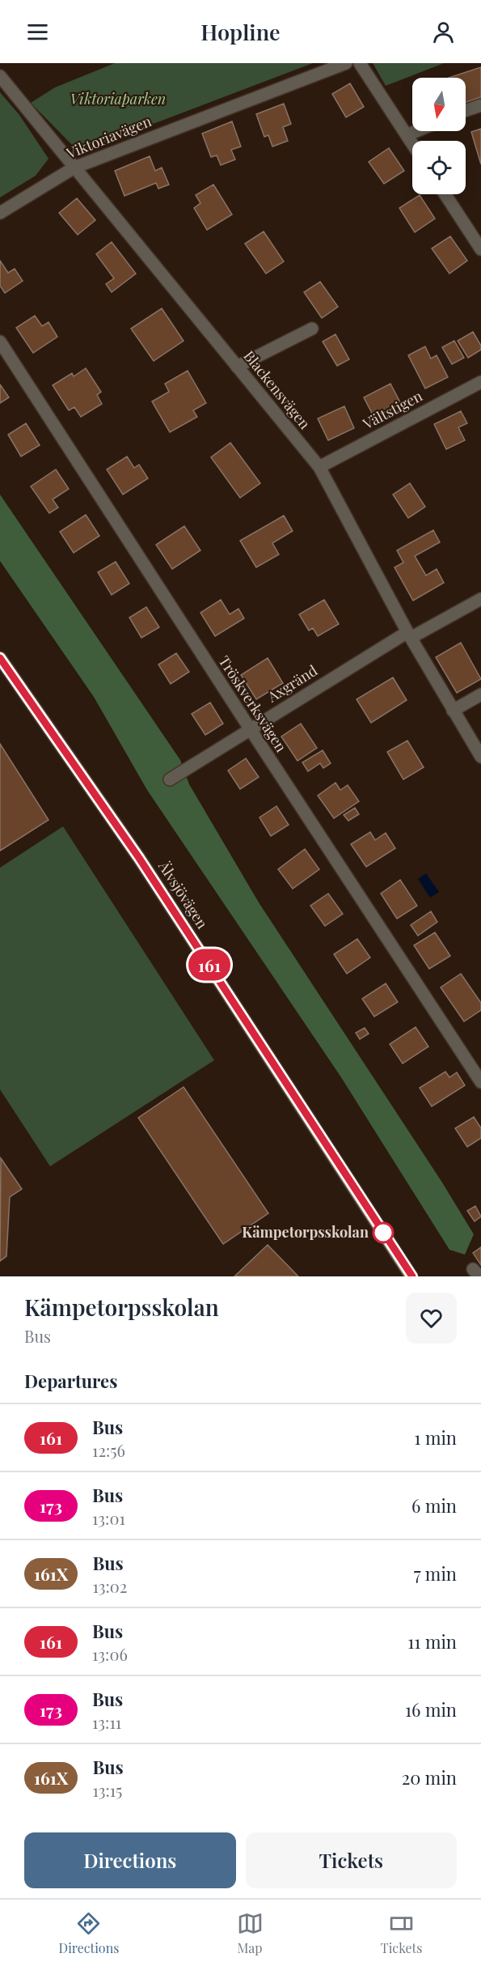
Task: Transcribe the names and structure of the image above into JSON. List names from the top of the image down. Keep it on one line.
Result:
{"streets":{"main road":["Älvsjövägen"],"street":["Viktoriavägen","Blackensvägen","Vältstigen","Axgränd","Tröskverksvägen"]},"crossings":[["Viktoriavägen","Blackensvägen"],["Blackensvägen","Vältstigen"],["Blackensvägen","Axgränd"],["Axgränd","Tröskverksvägen"]],"parks":["Viktoriaparken"],"places":["Kämpetorpsskolan"],"lines":["bus line 161"],"north":"bottom","page":{"header":"Hopline","on_map":"161","heading":[["Kämpetorpsskolan","Bus"],"Departures"],"list":[{"mark":"161","name":"Bus","note":"12:56","value":"1 min"},{"mark":"173","name":"Bus","note":"13:01","value":"6 min"},{"mark":"161X","name":"Bus","note":"13:02","value":"7 min"},{"mark":"161","name":"Bus","note":"13:06","value":"11 min"},{"mark":"173","name":"Bus","note":"13:11","value":"16 min"},{"mark":"161X","name":"Bus","note":"13:15","value":"20 min"}],"buttons":["Directions","Tickets"],"tabs":["Directions","Map","Tickets"]}}
